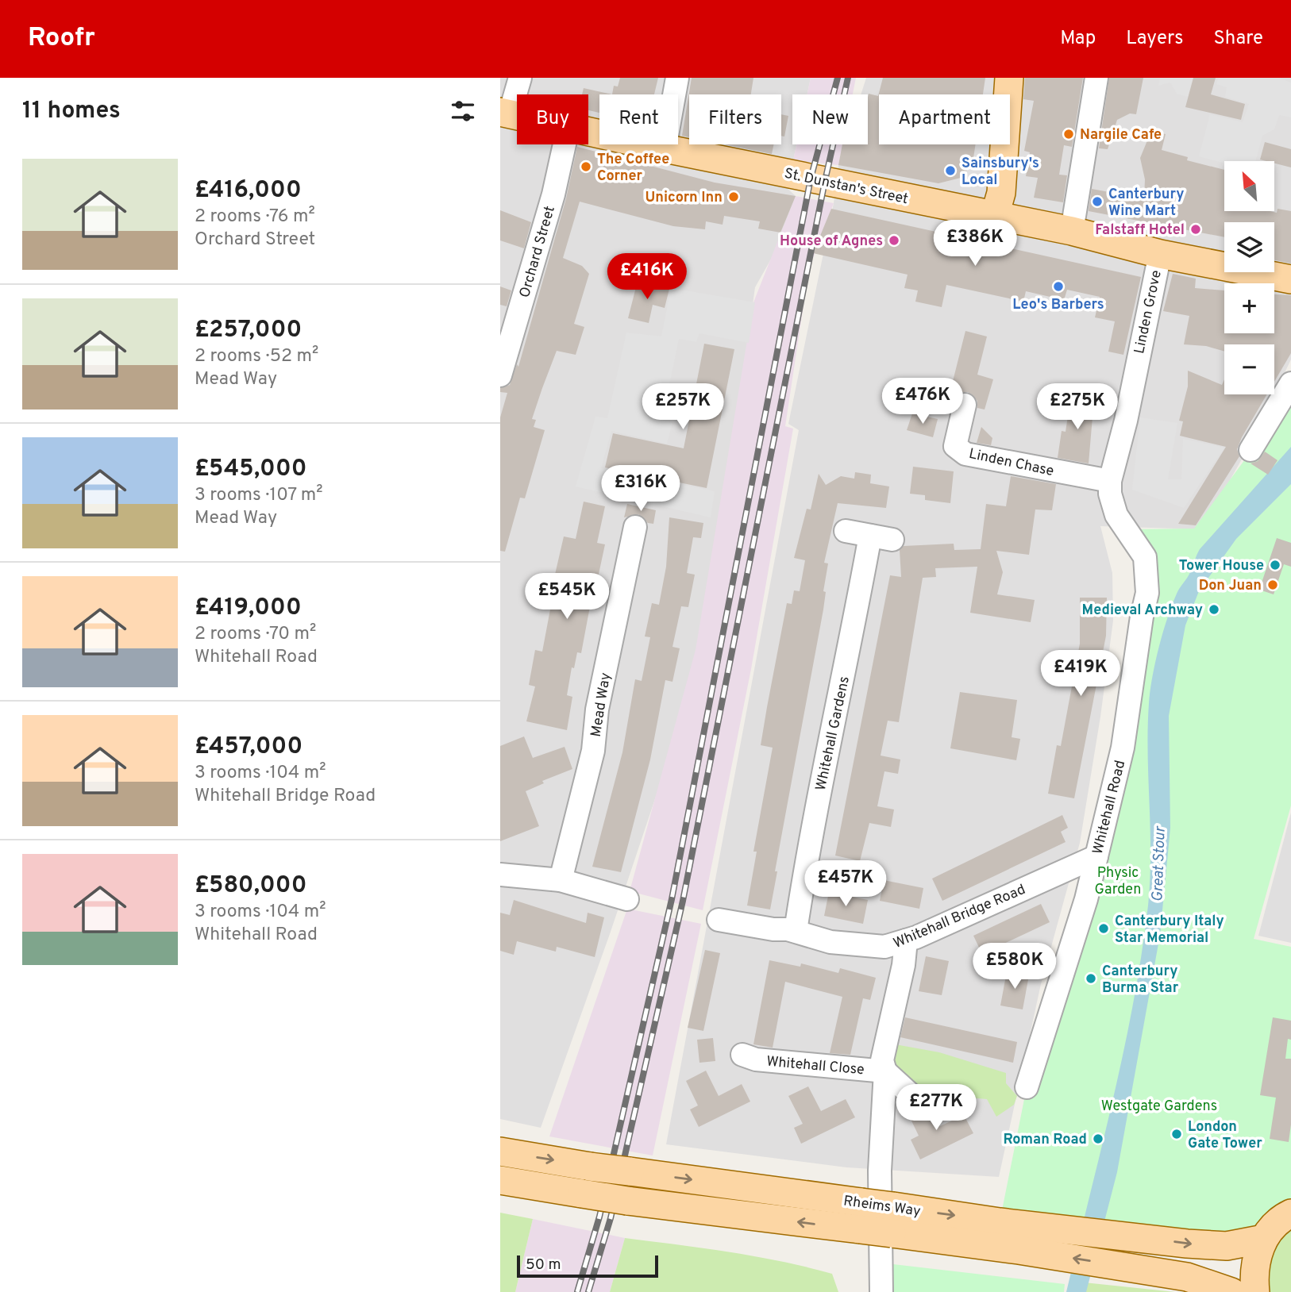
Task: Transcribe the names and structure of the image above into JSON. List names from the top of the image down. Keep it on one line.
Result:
{"streets":{"main road":["St. Dunstan's Street","Rheims Way"],"street":["Orchard Street","Linden Grove","Linden Chase","Mead Way","Whitehall Gardens","Whitehall Road","Whitehall Bridge Road","Whitehall Close"]},"crossings":[["St. Dunstan's Street","Linden Grove"],["Linden Grove","Linden Chase"],["Linden Grove","Whitehall Road"],["Whitehall Gardens","Whitehall Bridge Road"],["Whitehall Road","Whitehall Bridge Road"]],"water":["Great Stour"],"parks":["Physic Garden","Westgate Gardens"],"places":["Nargile Cafe","The Coffee Corner","Sainsbury's Local","Unicorn Inn","Canterbury Wine Mart","Falstaff Hotel","House of Agnes","Leo's Barbers","Tower House","Don Juan","Medieval Archway","Canterbury Italy Star Memorial","Canterbury Burma Star","London Gate Tower","Roman Road"],"scale_bar":"50 m","north":"top left","page":{"header":"Roofr","nav":["Map","Layers","Share"],"heading":"11 homes","chip":["Buy","Rent","Filters","New","Apartment"],"list":[{"name":"£416,000","note":"2 rooms · 76 m² · Orchard Street"},{"name":"£257,000","note":"2 rooms · 52 m² · Mead Way"},{"name":"£545,000","note":"3 rooms · 107 m² · Mead Way"},{"name":"£419,000","note":"2 rooms · 70 m² · Whitehall Road"},{"name":"£457,000","note":"3 rooms · 104 m² · Whitehall Bridge Road"},{"name":"£580,000","note":"3 rooms · 104 m² · Whitehall Road"}],"map_buttons":["+","−"],"price":["£386K","£416K","£476K","£257K","£275K","£316K","£545K","£419K","£457K","£580K","£277K"],"scale":"50 m"}}
